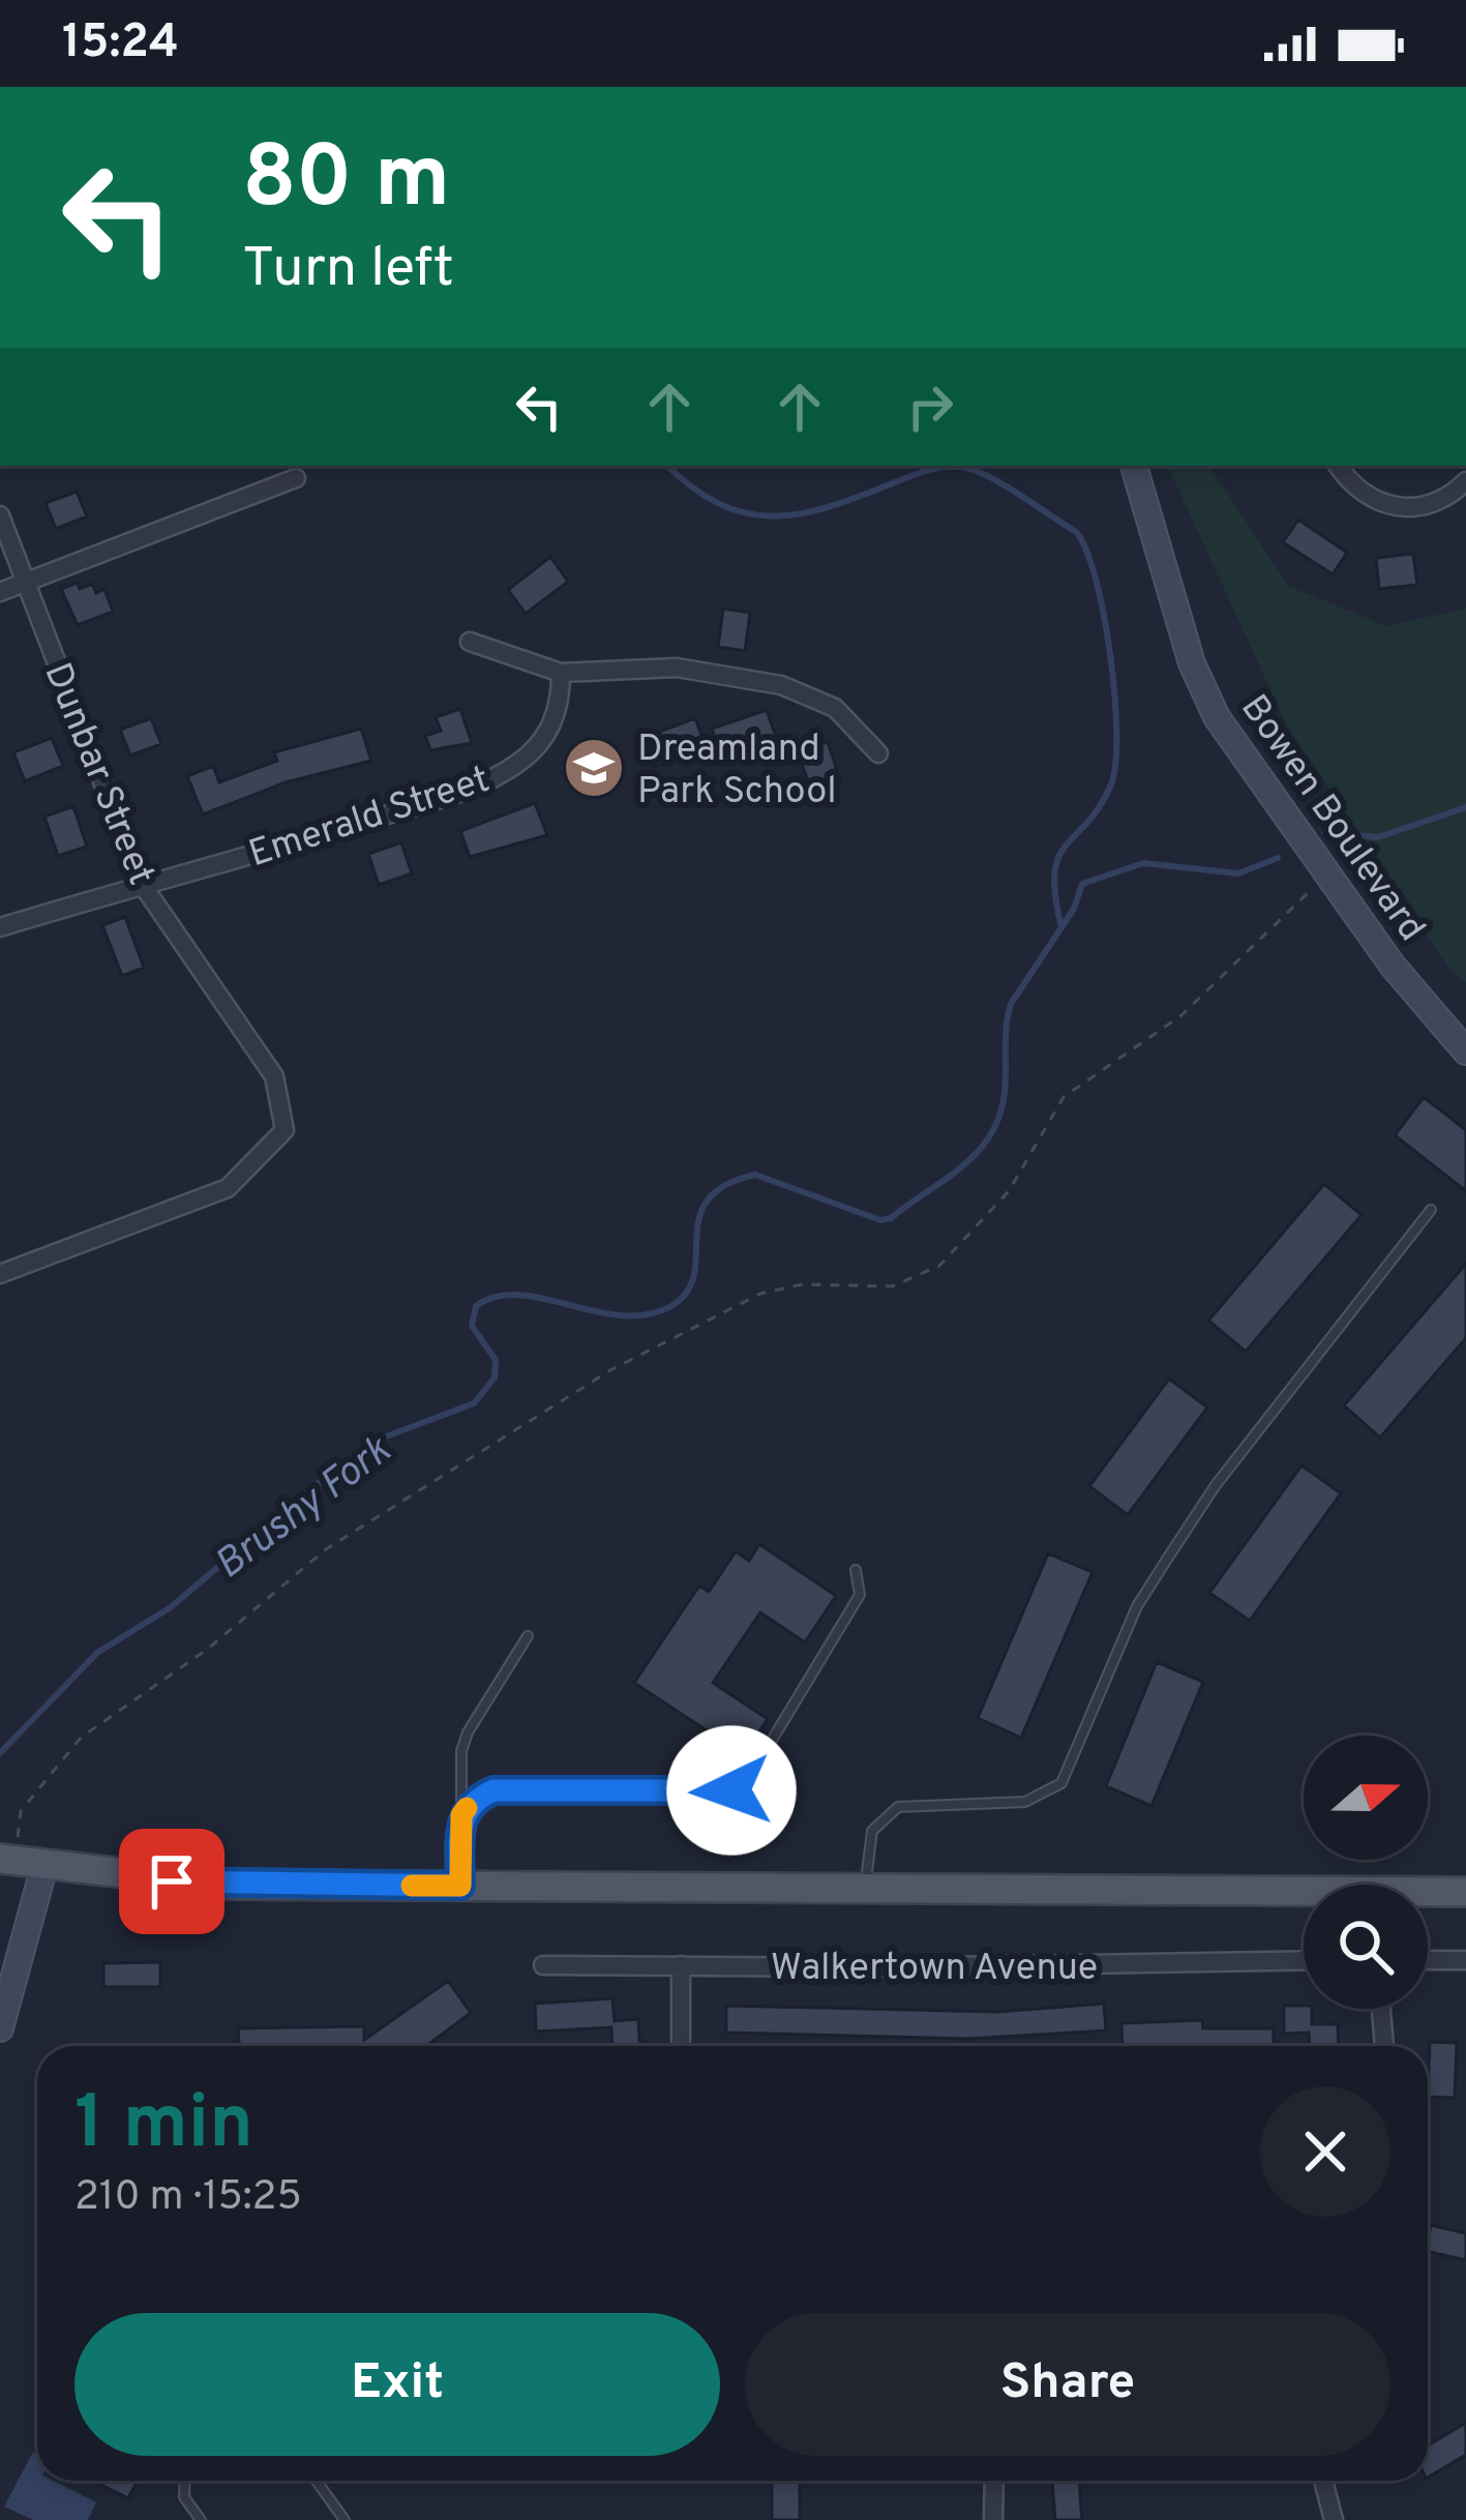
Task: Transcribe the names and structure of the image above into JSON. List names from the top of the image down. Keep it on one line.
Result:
{"streets":{"street":["Dunbar Street","Emerald Street","Bowen Boulevard","Walkertown Avenue"]},"crossings":[["Dunbar Street","Emerald Street"]],"water":["Brushy Fork"],"places":{"school or university":["Dreamland Park School"]},"north":"right","page":{"status":"15:24","turn":["80 m","Turn left"],"heading":["1 min","210 m · 15:25"],"buttons":["Exit","Share"]}}
